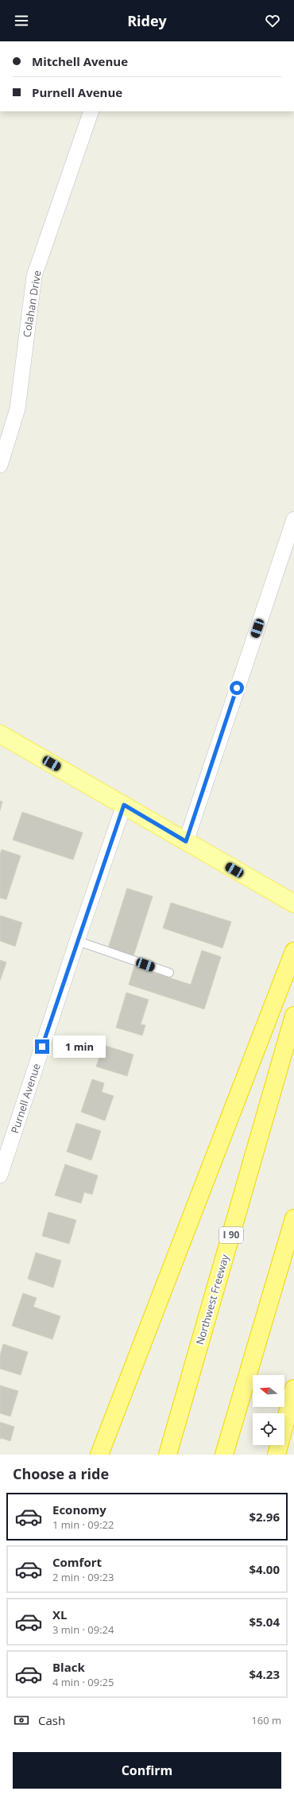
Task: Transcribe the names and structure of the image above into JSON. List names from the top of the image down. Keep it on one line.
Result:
{"streets":{"highway":["I 90","Northwest Freeway"],"street":["Colahan Drive","Purnell Avenue"]},"north":"left","page":{"header":"Ridey","banner":["Mitchell Avenue","Purnell Avenue"],"bubble":"1 min","heading":"Choose a ride","list":[{"name":"Economy","note":"1 min · 09:22","value":"$2.96"},{"name":"Comfort","note":"2 min · 09:23","value":"$4.00"},{"name":"XL","note":"3 min · 09:24","value":"$5.04"},{"name":"Black","note":"4 min · 09:25","value":"$4.23"}],"pay":["Cash","160 m"],"buttons":"Confirm"}}
